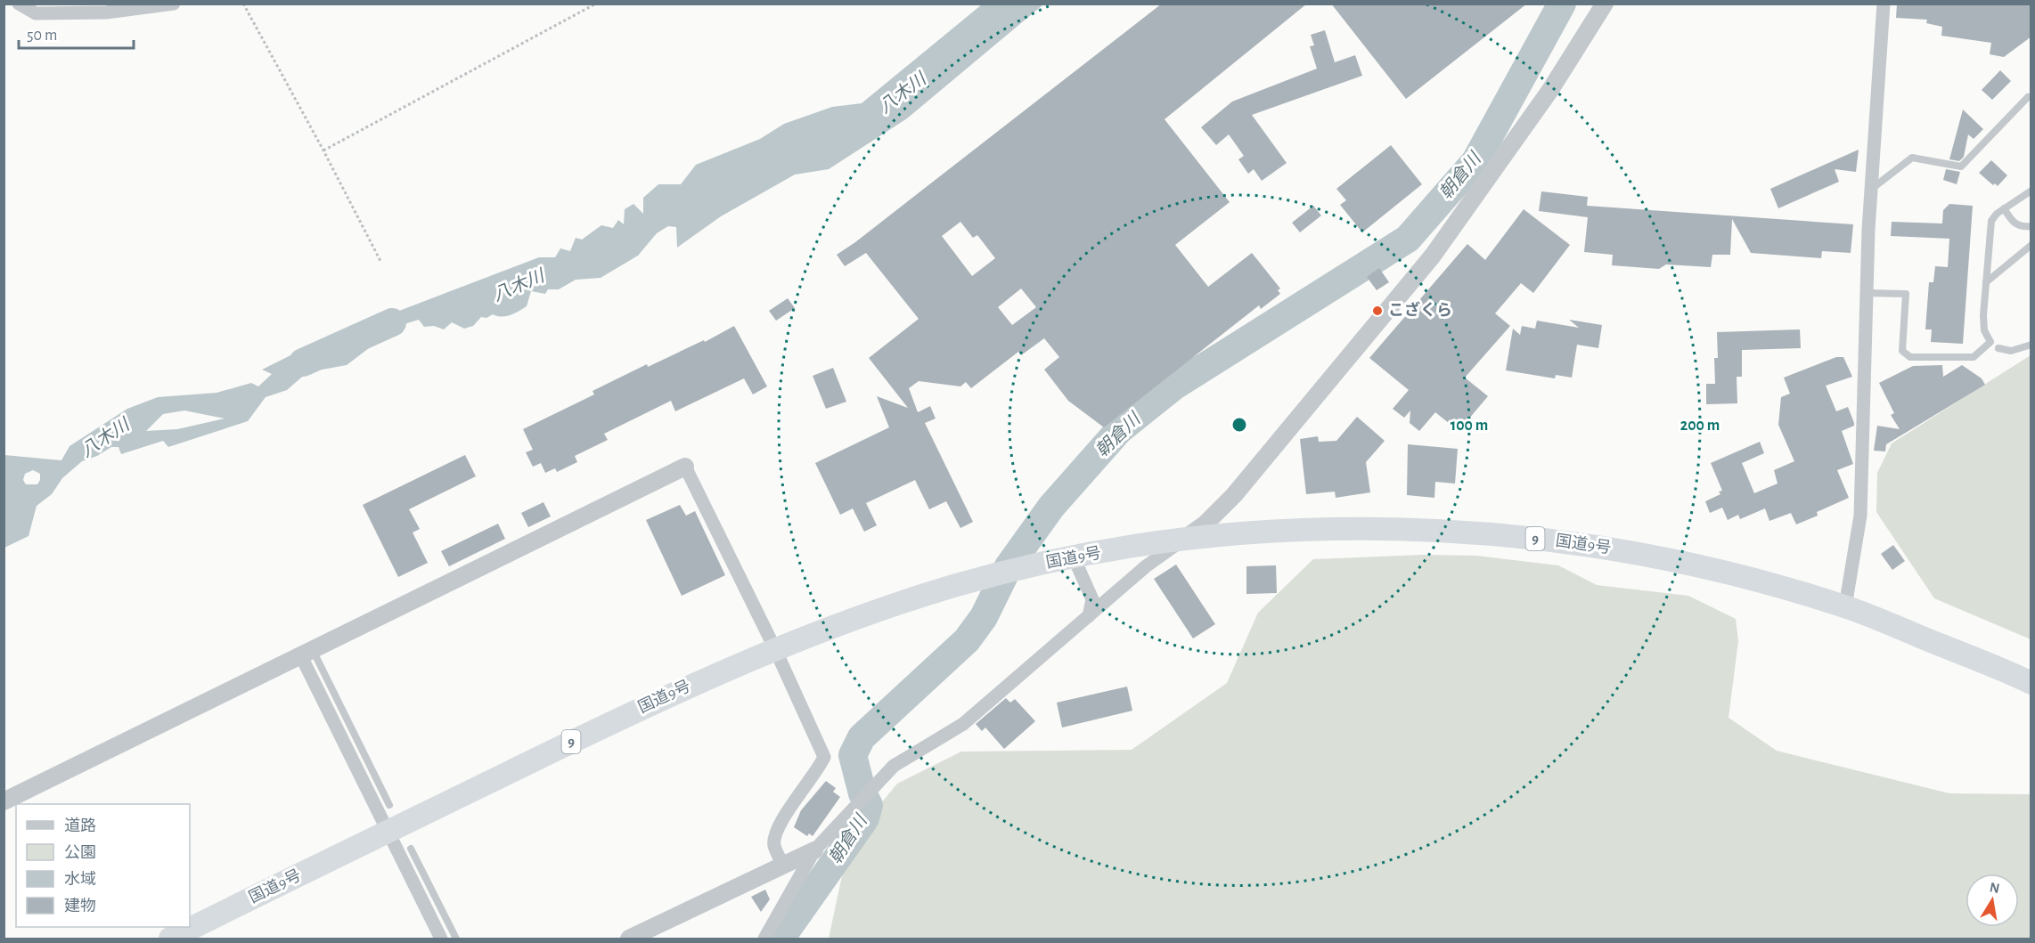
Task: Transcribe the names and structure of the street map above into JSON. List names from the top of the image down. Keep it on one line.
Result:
{"streets":{"highway":["9","国道9号"]},"water":["八木川","朝倉川"],"places":["こざくら"],"legend":["道路","公園","水域","建物"],"scale_bar":"50 m","north":"top","rings":["100 m","200 m"]}
